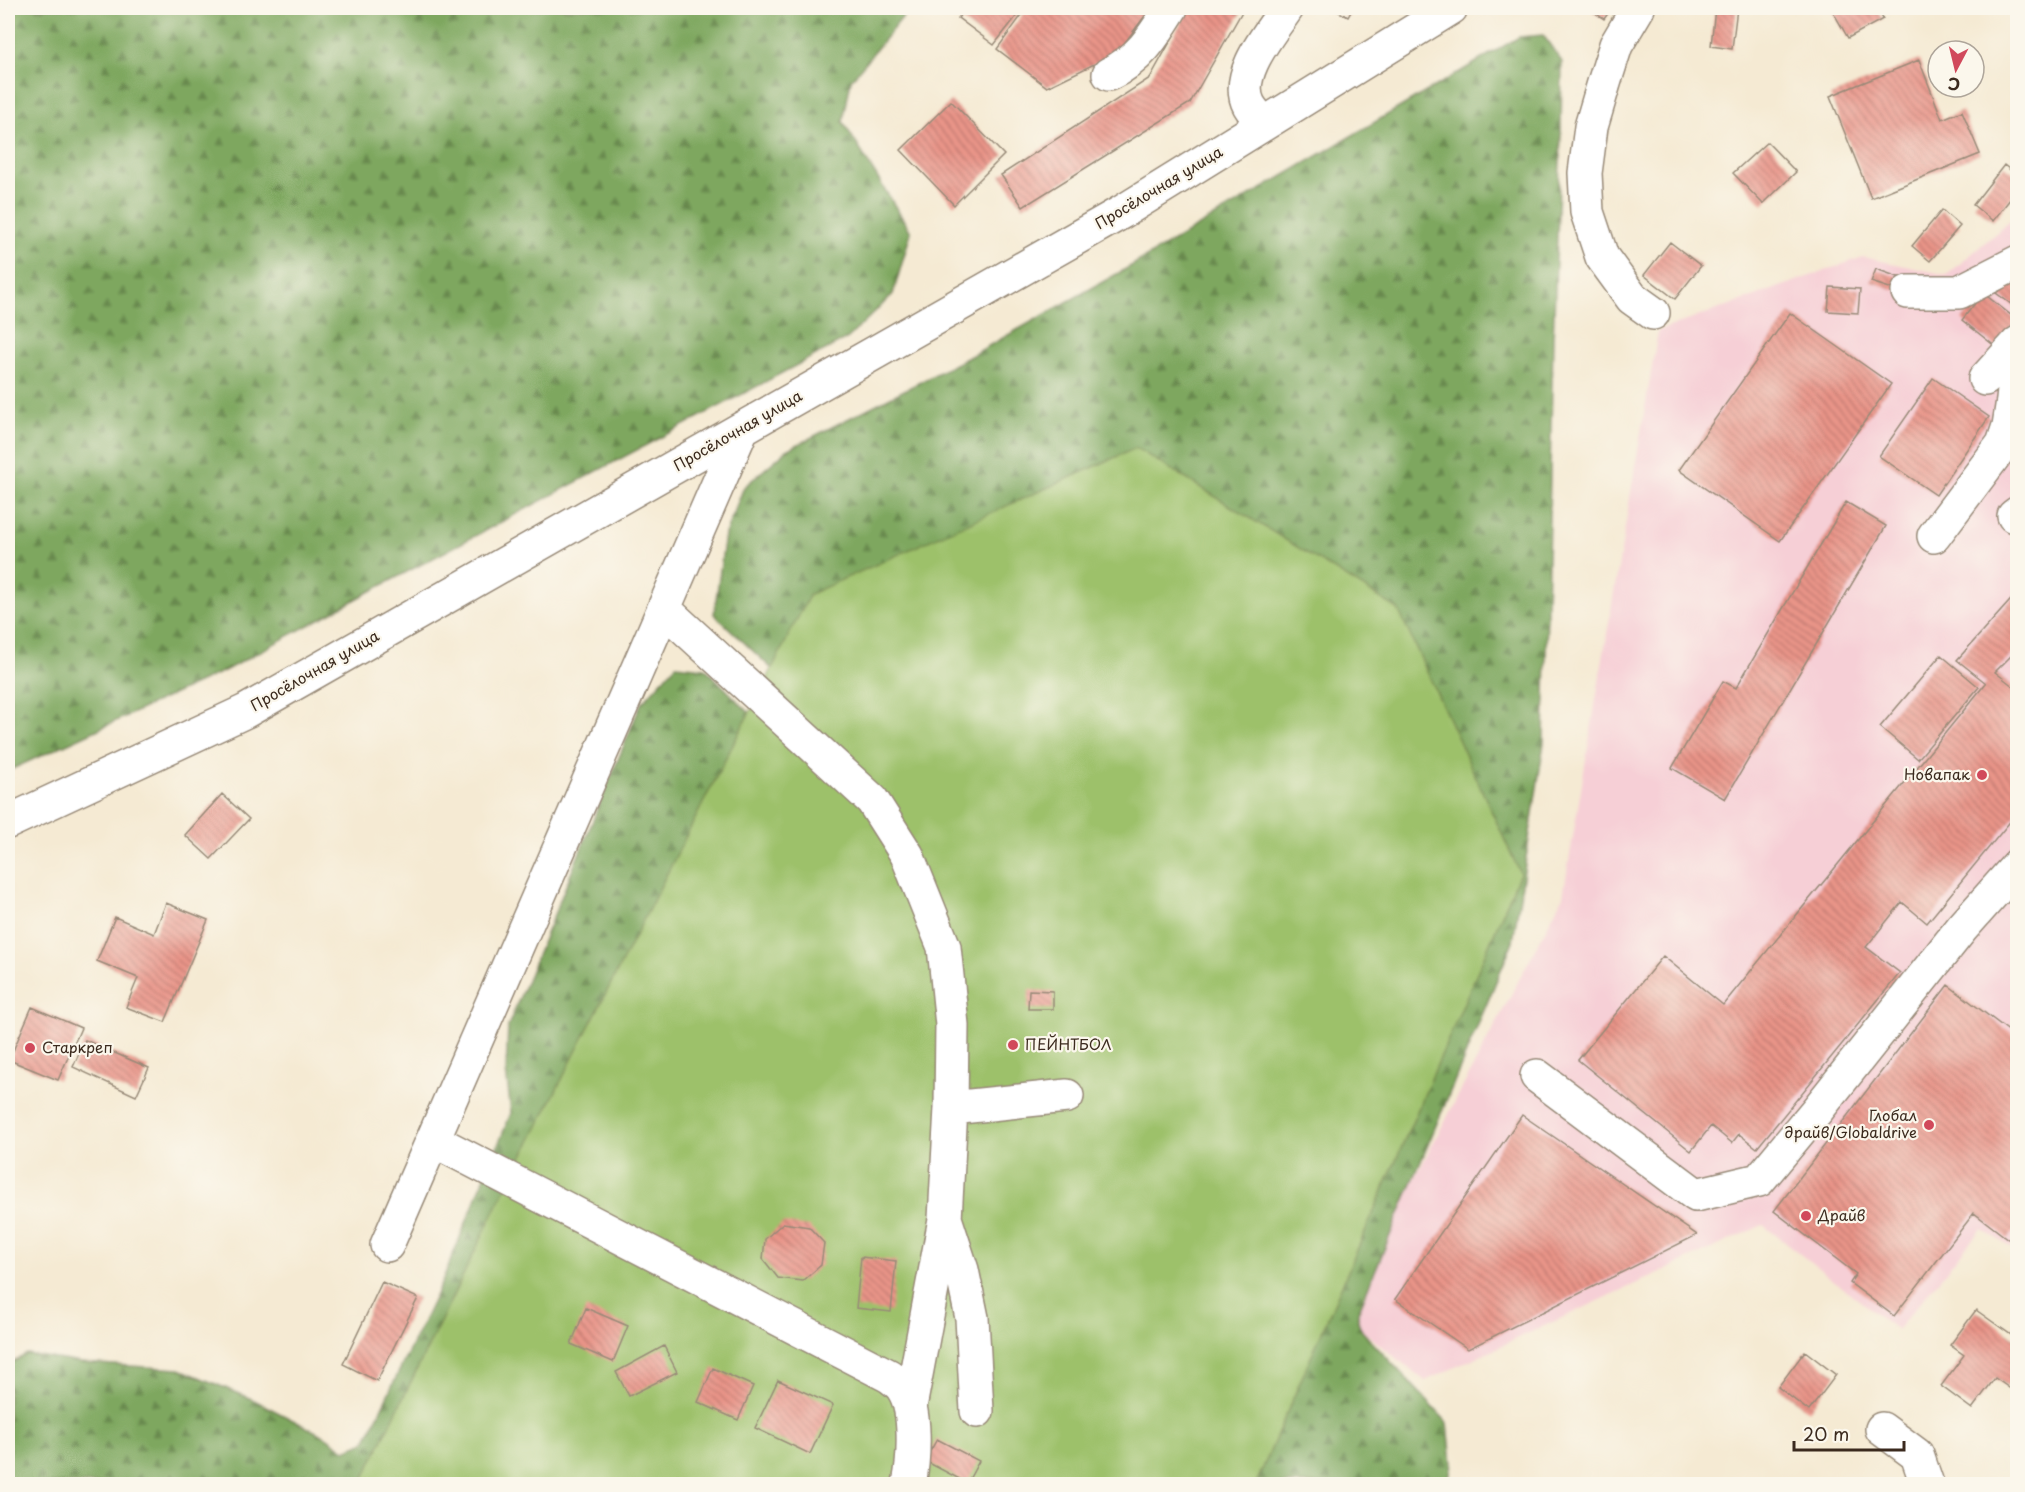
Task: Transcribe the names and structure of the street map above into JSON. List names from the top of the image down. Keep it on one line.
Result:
{"streets":{"street":["Просёлочная улица"]},"places":["Новапак","ПЕЙНТБОЛ","Старкреп","Глобал драйв/Globaldrive","Драйв"],"scale_bar":"20 m","north":"bottom"}
